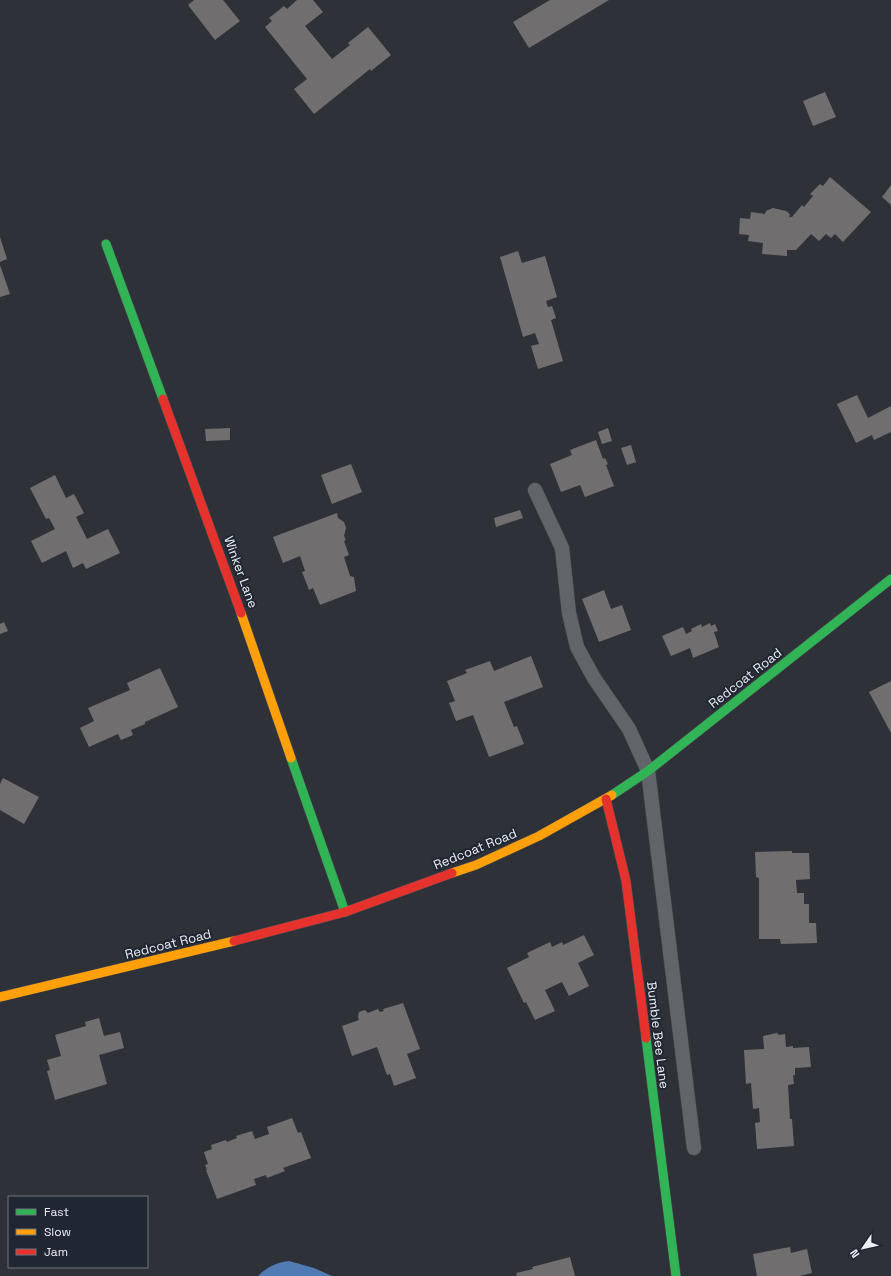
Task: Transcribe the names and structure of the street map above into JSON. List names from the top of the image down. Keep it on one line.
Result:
{"streets":{"street":["Winker Lane","Redcoat Road","Bumble Bee Lane"]},"crossings":[["Winker Lane","Redcoat Road"],["Redcoat Road","Bumble Bee Lane"]],"legend":["Fast","Slow","Jam"],"north":"bottom left"}
